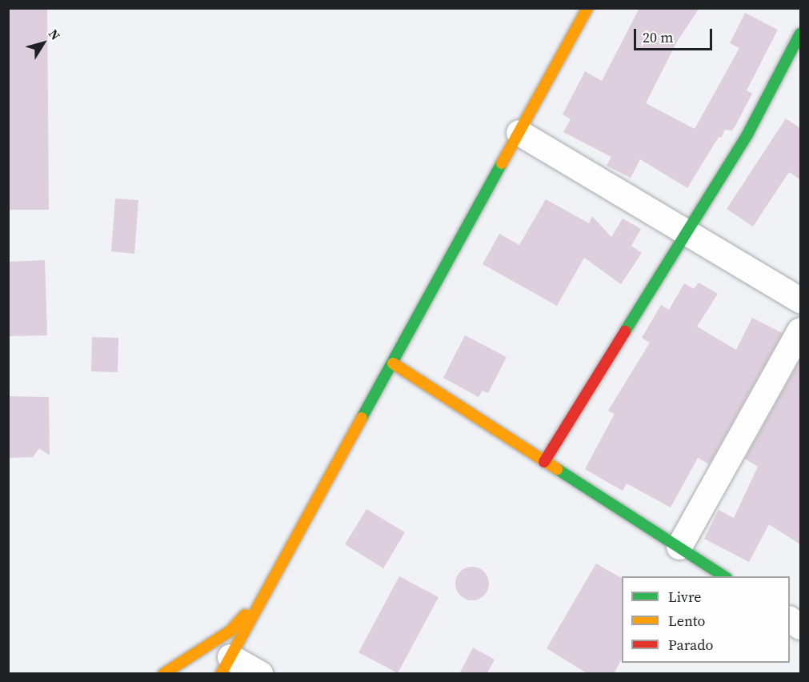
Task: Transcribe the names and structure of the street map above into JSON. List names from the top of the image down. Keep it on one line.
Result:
{"legend":["Livre","Lento","Parado"],"scale_bar":"20 m","north":"top right"}
